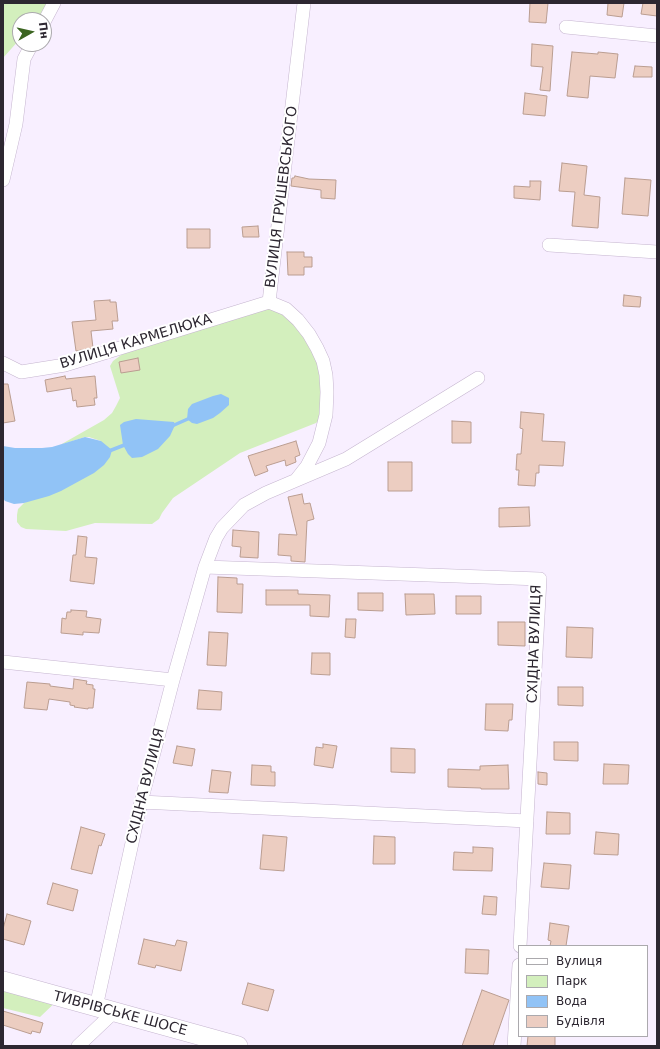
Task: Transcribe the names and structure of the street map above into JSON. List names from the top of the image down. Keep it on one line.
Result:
{"streets":{"main road":["ТИВРІВСЬКЕ ШОСЕ"],"street":["ВУЛИЦЯ ГРУШЕВСЬКОГО","ВУЛИЦЯ КАРМЕЛЮКА","СХІДНА ВУЛИЦЯ"]},"crossings":[["ВУЛИЦЯ ГРУШЕВСЬКОГО","ВУЛИЦЯ КАРМЕЛЮКА"],["ВУЛИЦЯ ГРУШЕВСЬКОГО","СХІДНА ВУЛИЦЯ"],["СХІДНА ВУЛИЦЯ","ТИВРІВСЬКЕ ШОСЕ"]],"legend":["Вулиця","Парк","Вода","Будівля"],"north":"right"}
